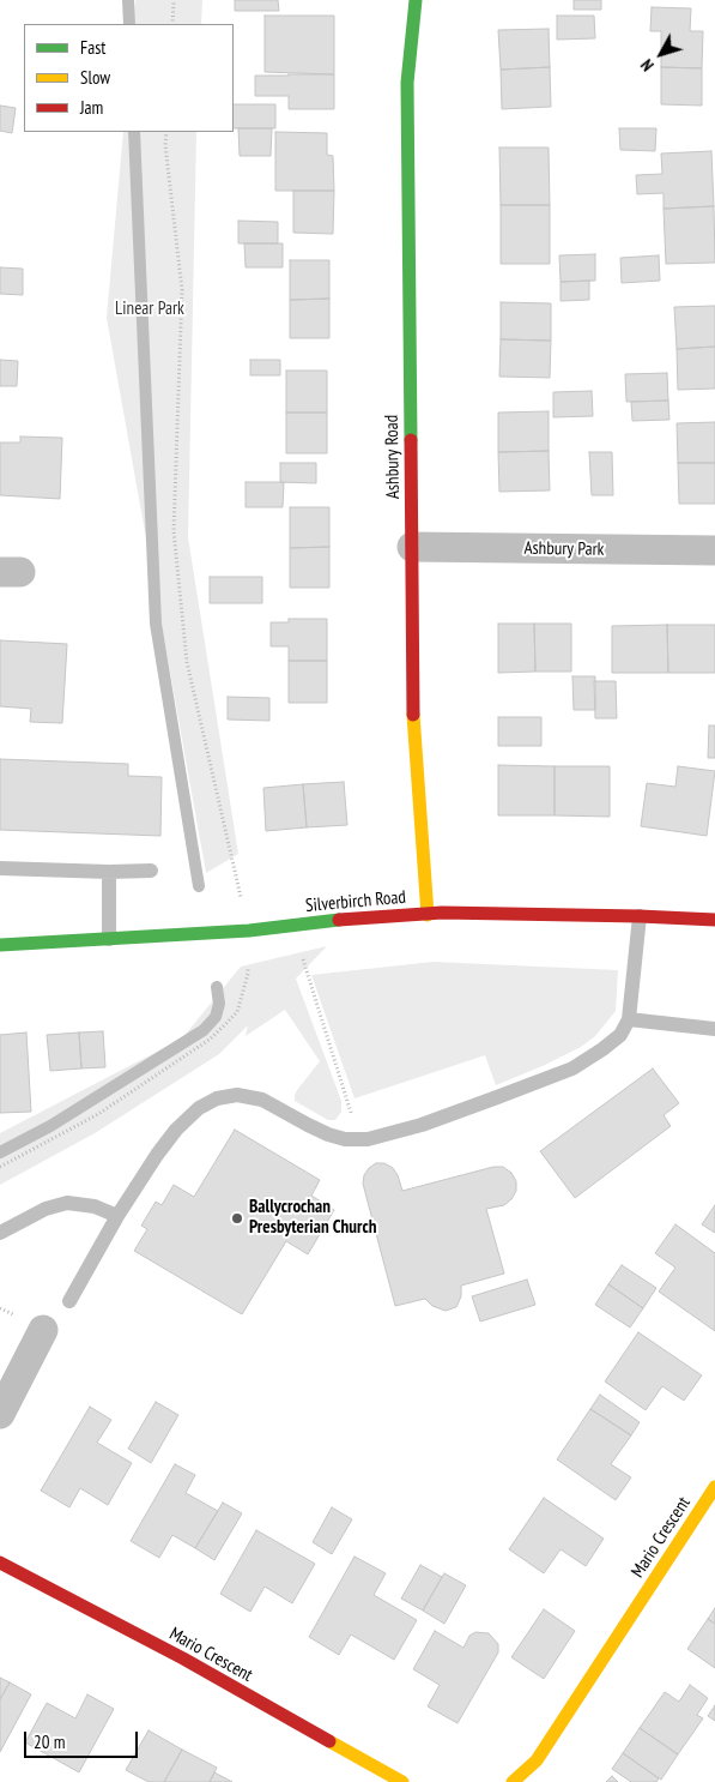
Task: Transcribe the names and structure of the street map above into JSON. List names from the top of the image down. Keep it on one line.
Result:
{"streets":{"street":["Ashbury Road","Ashbury Park","Silverbirch Road","Mario Crescent"]},"crossings":[["Ashbury Road","Ashbury Park"],["Ashbury Road","Silverbirch Road"]],"parks":["Linear Park"],"places":["Ballycrochan Presbyterian Church"],"legend":["Fast","Slow","Jam"],"scale_bar":"20 m","north":"bottom left"}
